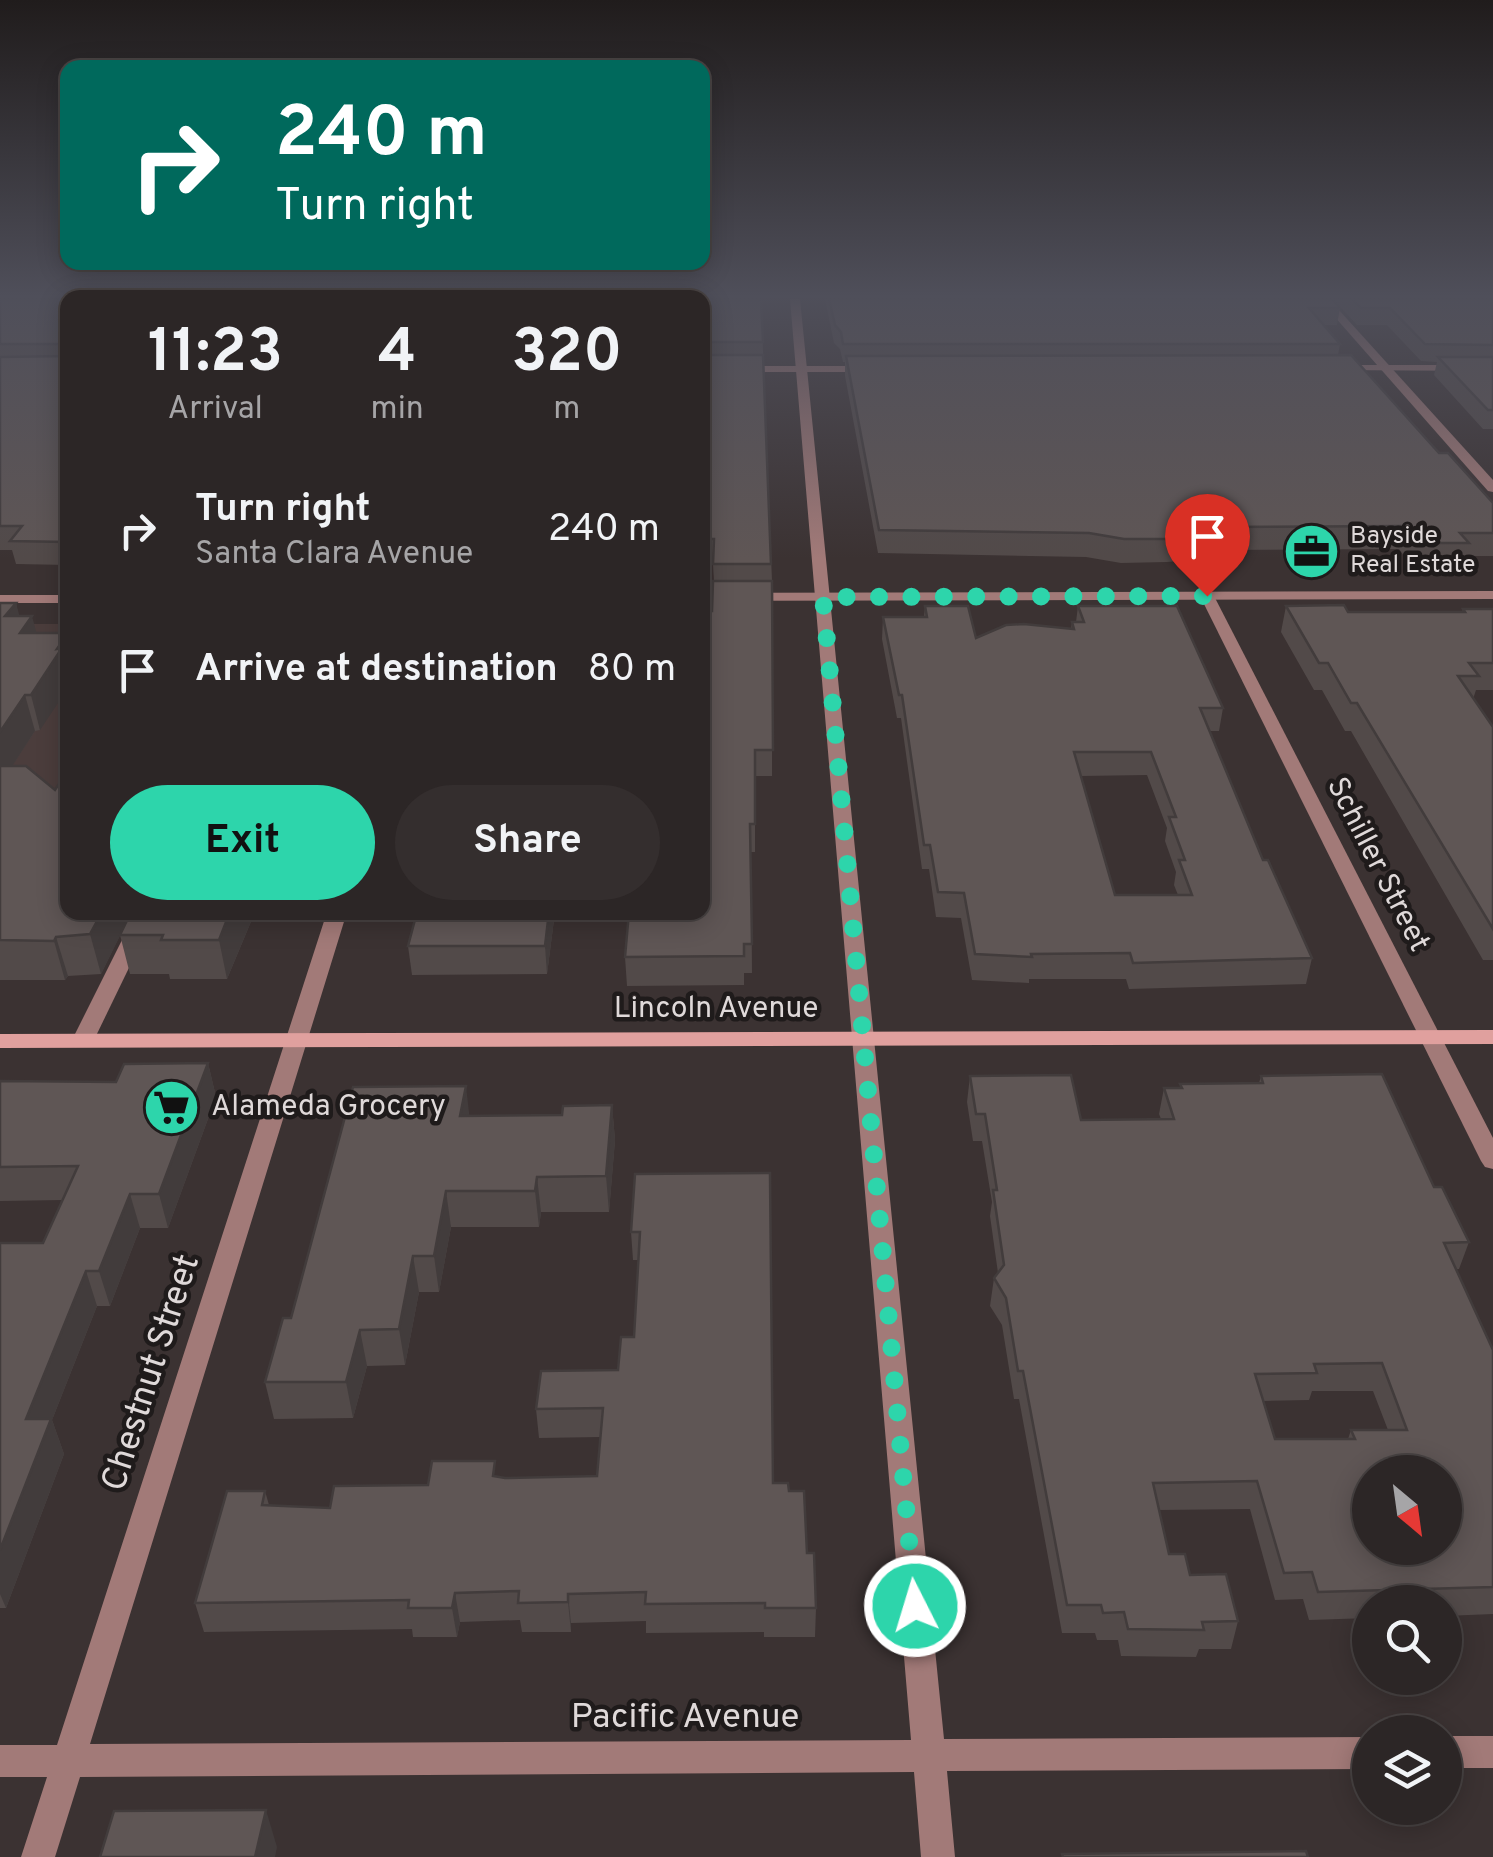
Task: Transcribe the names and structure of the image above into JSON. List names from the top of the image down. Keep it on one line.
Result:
{"streets":{"main road":["Lincoln Avenue"],"street":["Schiller Street","Chestnut Street","Pacific Avenue"]},"crossings":[["Schiller Street","Lincoln Avenue"],["Lincoln Avenue","Chestnut Street"],["Chestnut Street","Pacific Avenue"]],"places":{"office":["Bayside Real Estate"],"supermarket":["Alameda Grocery"]},"north":"bottom right","page":{"turn":["240 m","Turn right"],"eta":["11:23","Arrival","4","min","320","m"],"list":[{"name":"Turn right","note":"Santa Clara Avenue","value":"240 m"},{"name":"Arrive at destination","value":"80 m"}],"buttons":["Exit","Share"]}}
